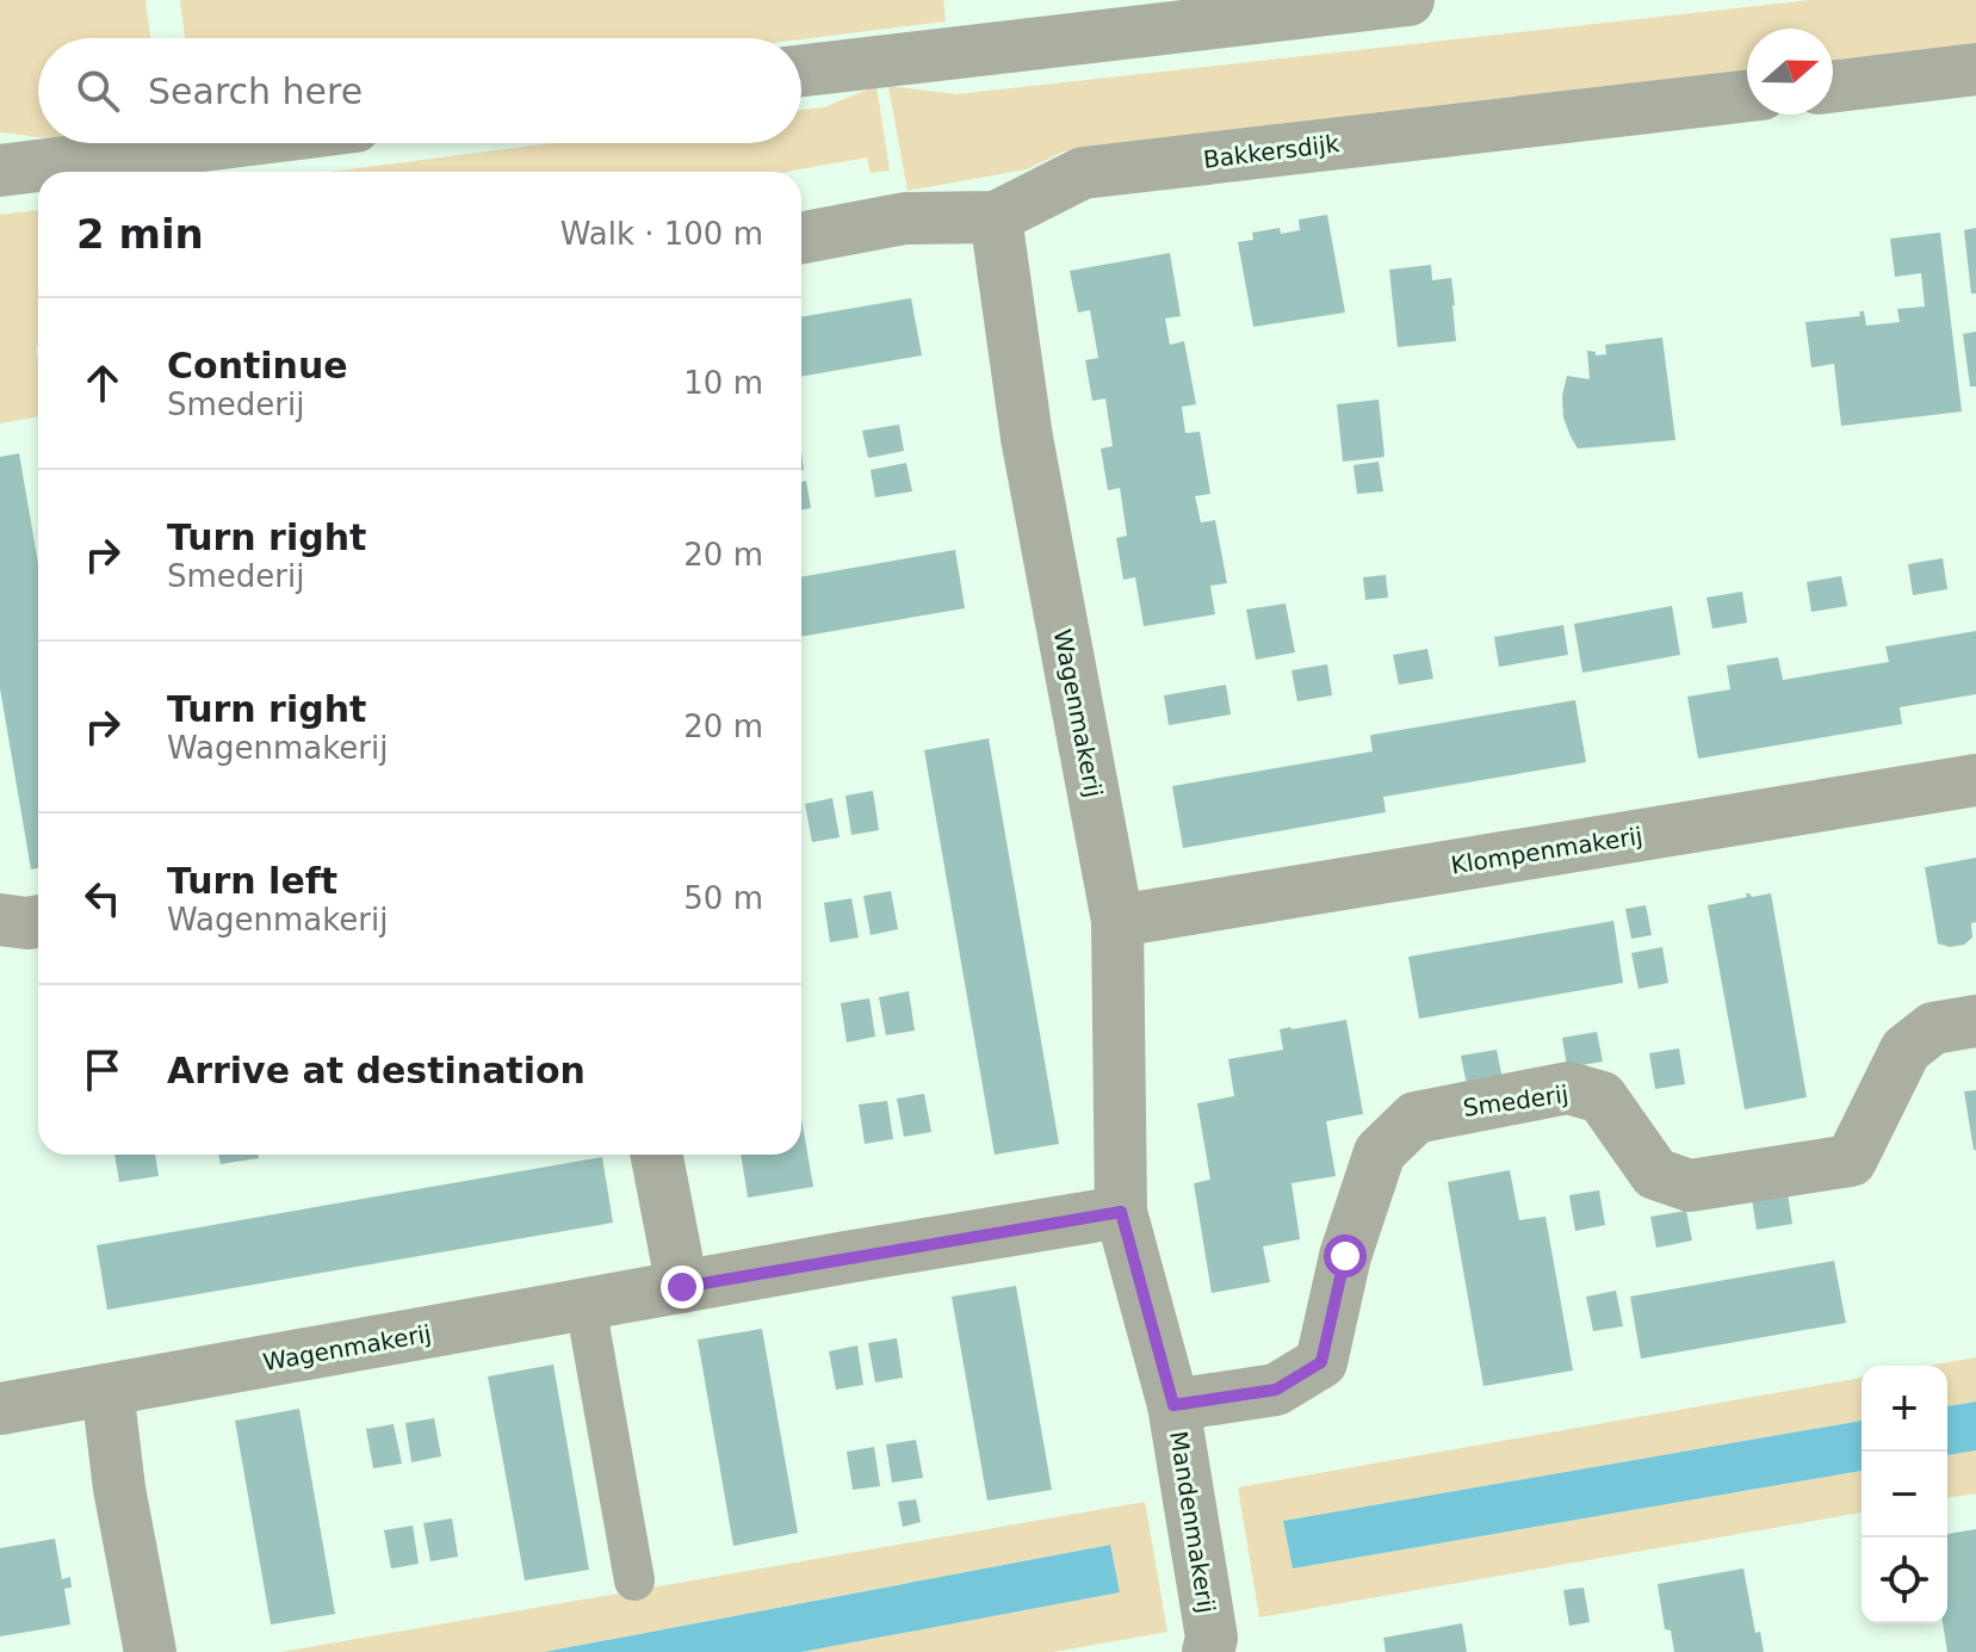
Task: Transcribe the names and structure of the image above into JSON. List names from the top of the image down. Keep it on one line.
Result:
{"streets":{"street":["Bakkersdijk","Wagenmakerij","Klompenmakerij","Smederij","Mandenmakerij"]},"crossings":[["Bakkersdijk","Wagenmakerij"],["Wagenmakerij","Klompenmakerij"],["Wagenmakerij","Smederij"],["Wagenmakerij","Mandenmakerij"],["Smederij","Mandenmakerij"]],"north":"right","page":{"search":"Search here","heading":["2 min","Walk · 100 m"],"list":[["Continue","Smederij","10 m"],["Turn right","Smederij","20 m"],["Turn right","Wagenmakerij","20 m"],["Turn left","Wagenmakerij","50 m"],"Arrive at destination"],"map_buttons":["+","−"]}}
